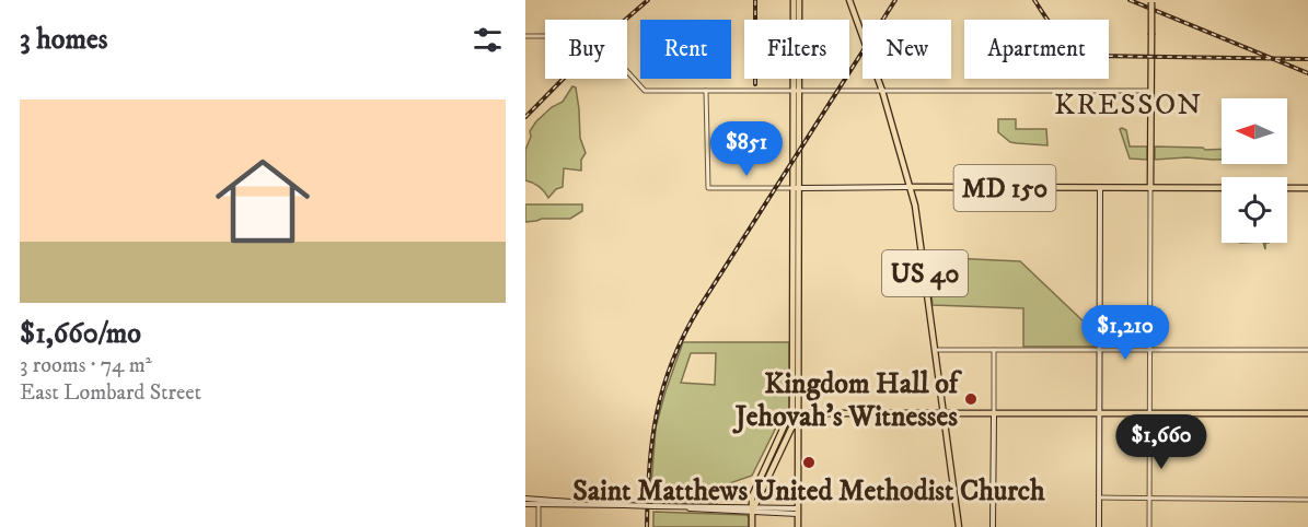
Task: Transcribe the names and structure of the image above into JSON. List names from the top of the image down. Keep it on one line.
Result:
{"streets":{"main road":["MD 150","US 40"]},"crossings":[["MD 150","US 40"]],"districts":["KRESSON"],"places":["Kingdom Hall of Jehovah's Witnesses","Saint Matthews United Methodist Church"],"north":"left","page":{"heading":"3 homes","chip":["Buy","Rent","Filters","New","Apartment"],"list":[{"name":"$1,660/mo","note":"3 rooms · 74 m² · East Lombard Street"}],"price":["$851","$1,210","$1,660"]}}
